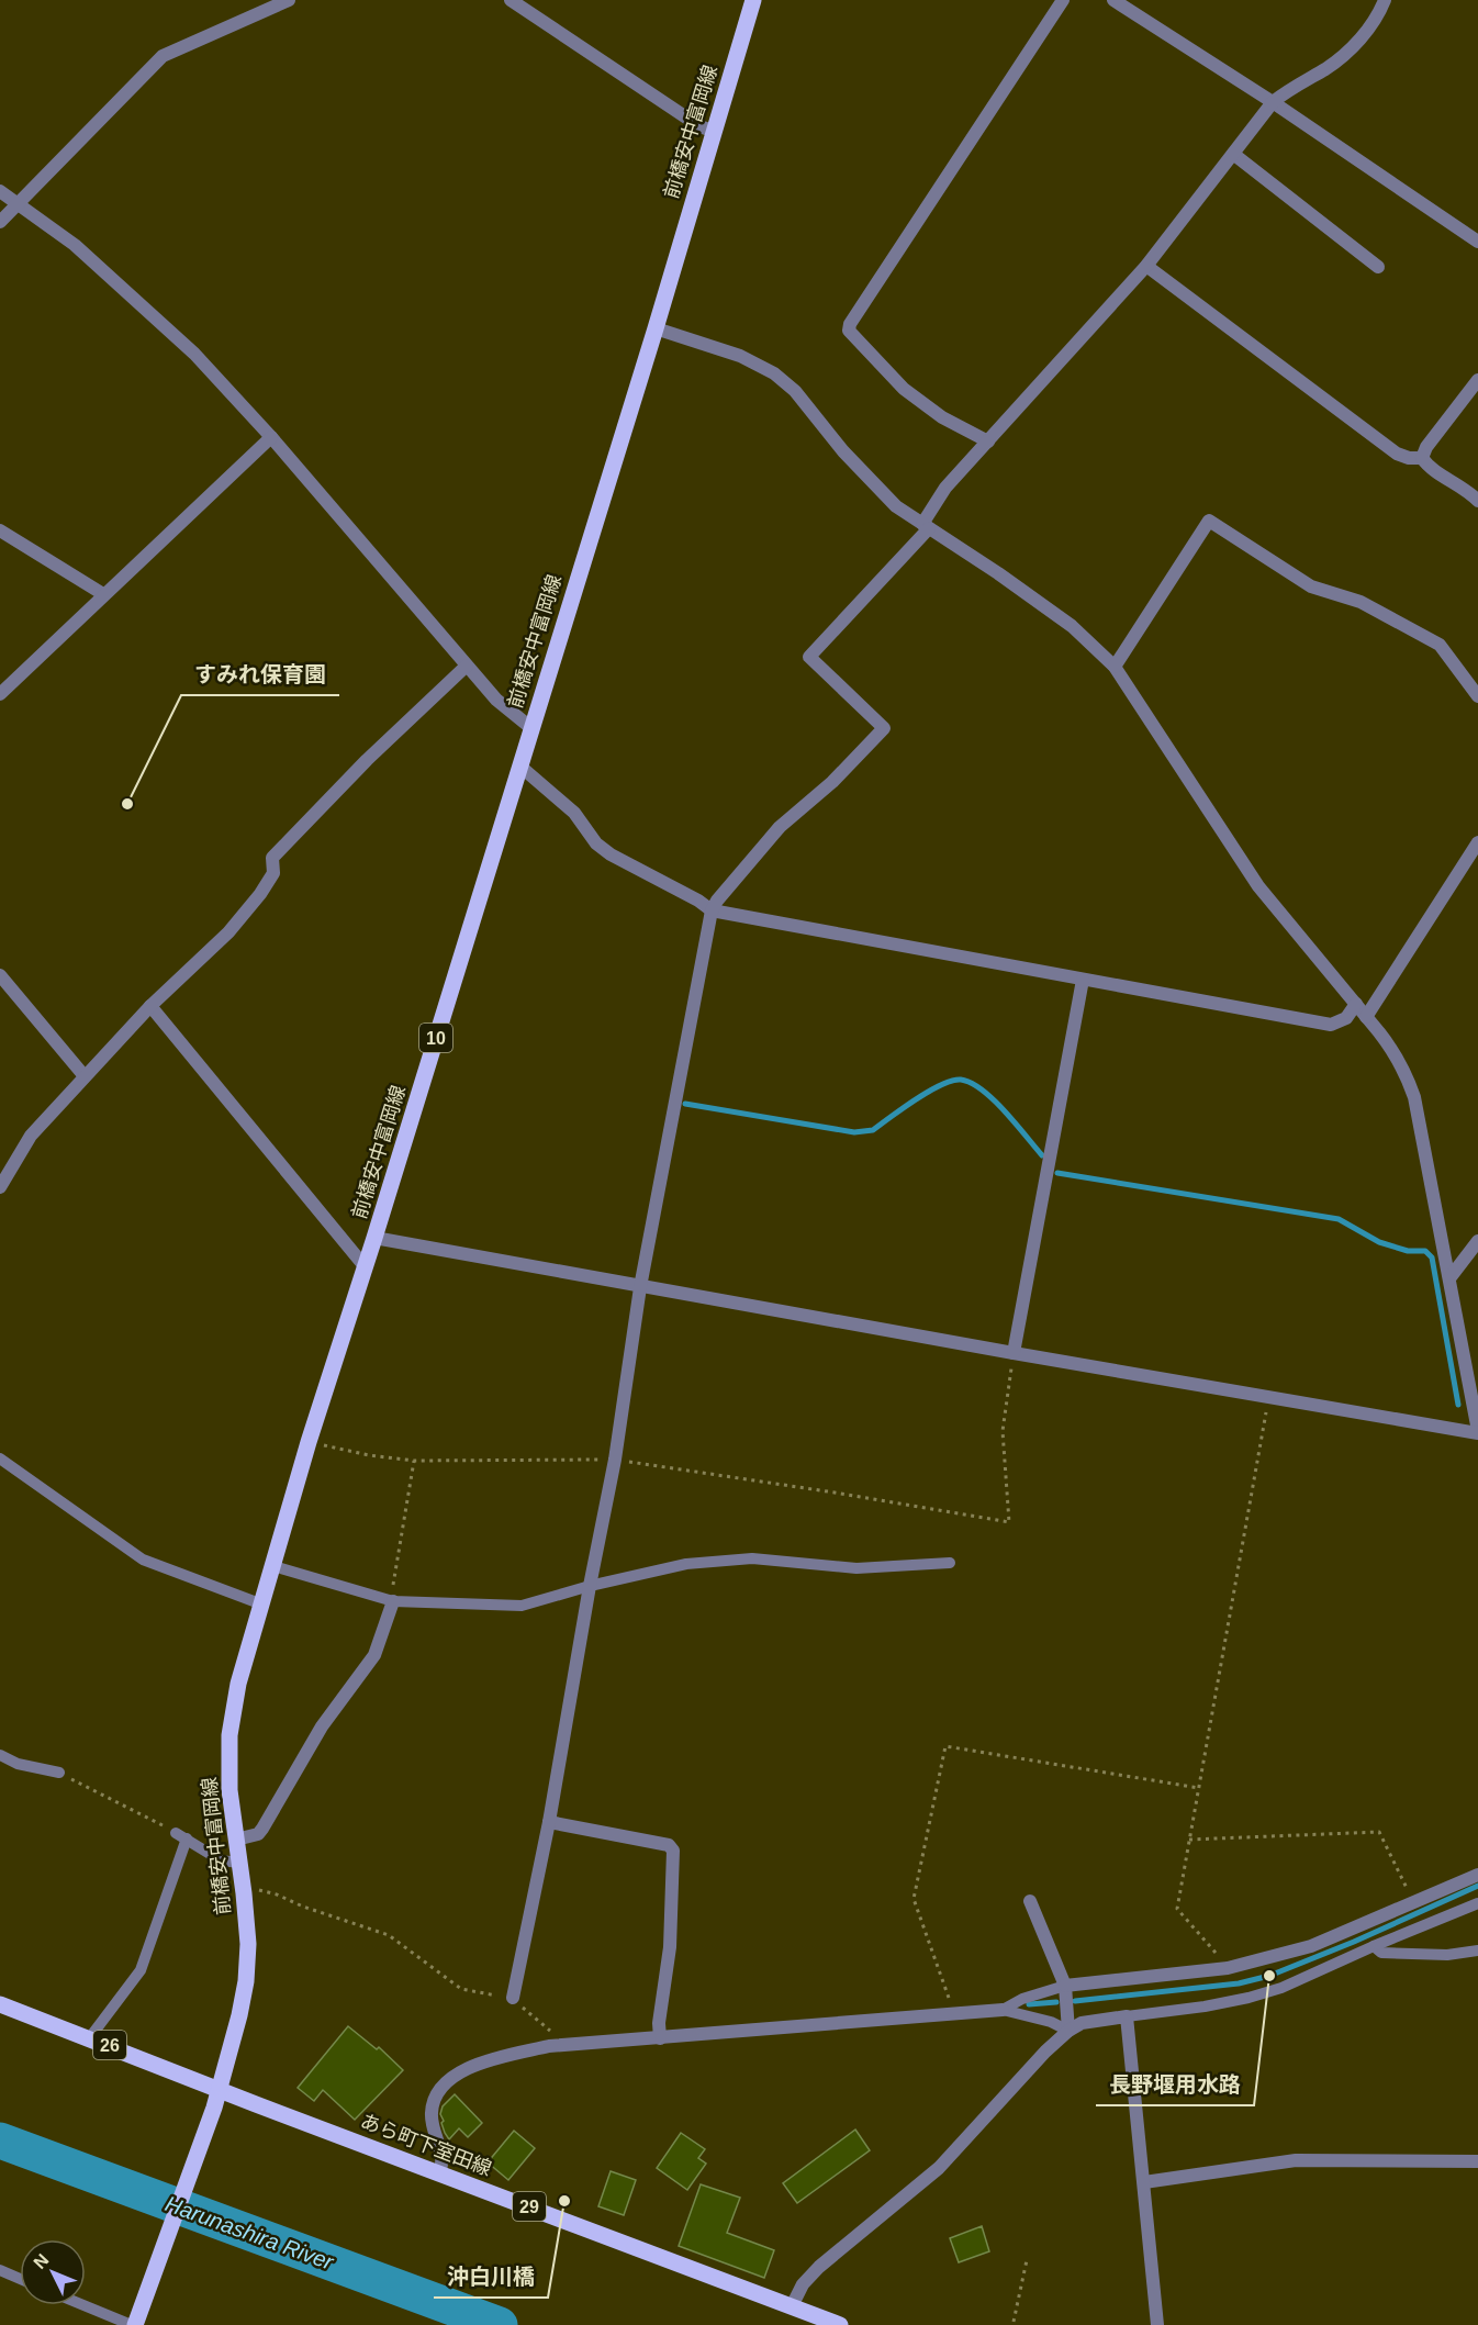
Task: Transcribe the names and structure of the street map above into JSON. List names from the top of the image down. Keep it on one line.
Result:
{"streets":{"main road":["前橋安中富岡線","10","26","あら町下室田線","29"]},"crossings":[["前橋安中富岡線","26"],["前橋安中富岡線","あら町下室田線"],["26","あら町下室田線"]],"water":["Harunashira River"],"places":["すみれ保育園","長野堰用水路","沖白川橋"],"north":"top left"}
